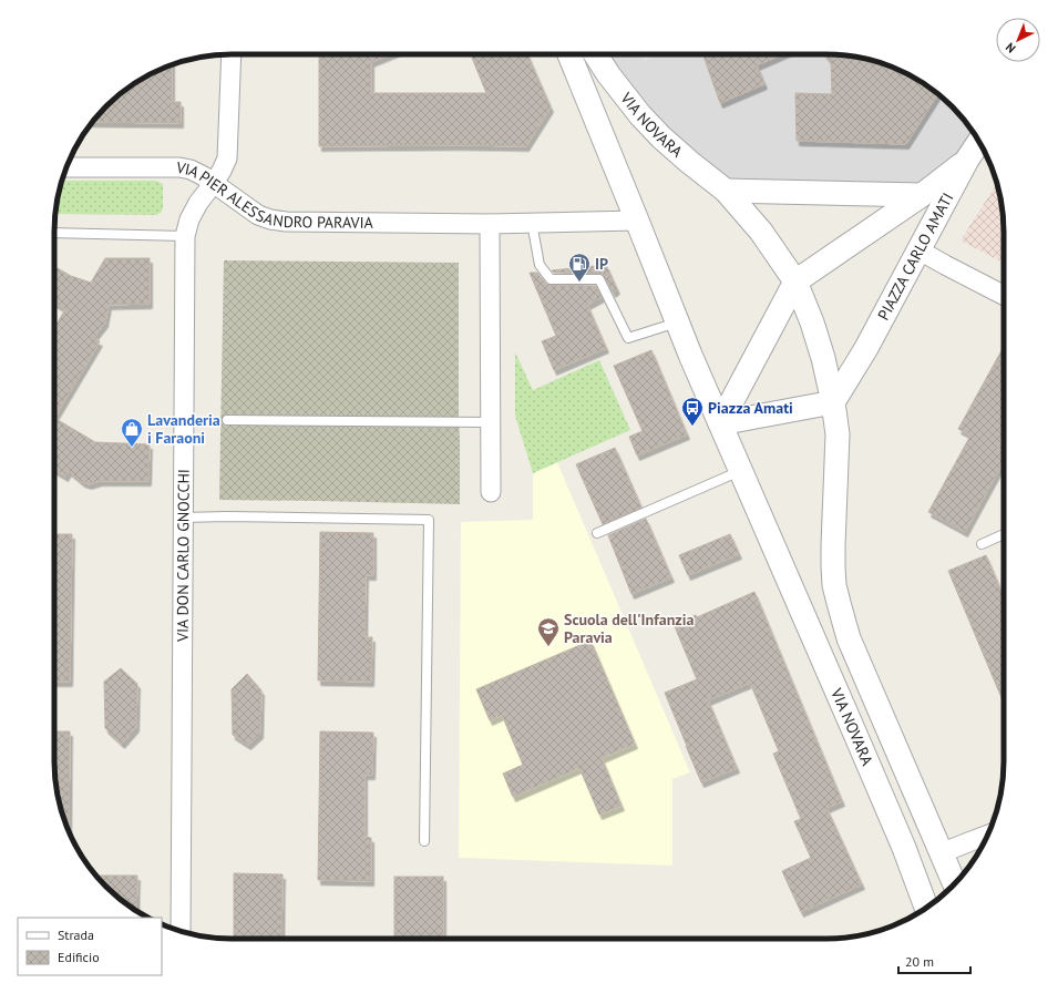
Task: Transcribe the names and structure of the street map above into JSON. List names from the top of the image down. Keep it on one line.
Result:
{"streets":{"street":["VIA NOVARA","VIA PIER ALESSANDRO PARAVIA","PIAZZA CARLO AMATI","VIA DON CARLO GNOCCHI"]},"crossings":[["VIA NOVARA","PIAZZA CARLO AMATI"],["VIA PIER ALESSANDRO PARAVIA","VIA DON CARLO GNOCCHI"]],"places":{"fuel station":["IP"],"bus stop":["Piazza Amati"],"shop":["Lavanderia i Faraoni"],"school or university":["Scuola dell'Infanzia Paravia"]},"legend":["Strada","Edificio"],"scale_bar":"20 m","north":"bottom left"}
